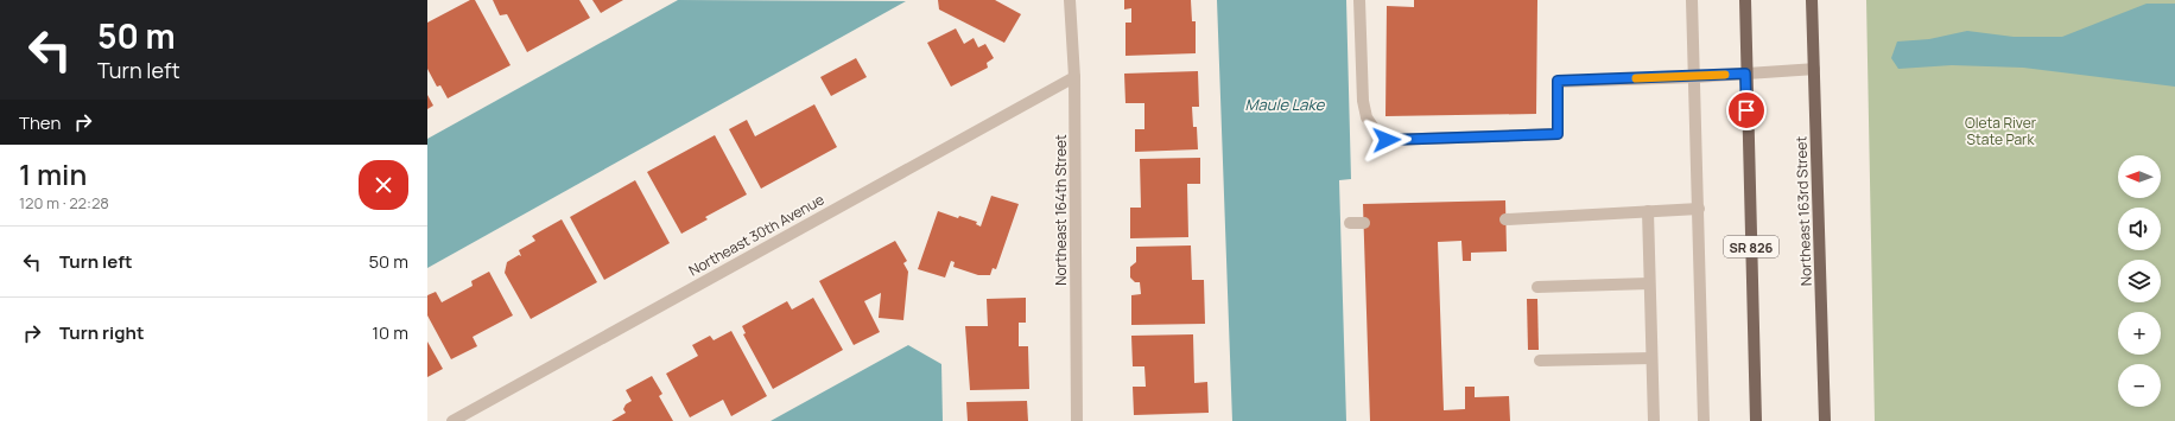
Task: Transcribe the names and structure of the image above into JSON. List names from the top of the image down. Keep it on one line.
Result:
{"streets":{"main road":["Northeast 163rd Street","SR 826"],"street":["Northeast 164th Street","Northeast 30th Avenue"]},"crossings":[["Northeast 164th Street","Northeast 30th Avenue"]],"water":["Maule Lake"],"parks":["Oleta River State Park"],"north":"left","page":{"turn":["50 m","Turn left"],"then":"Then","heading":["1 min","120 m · 22:28"],"map_buttons":["+","−"],"list":[{"name":"Turn left","value":"50 m"},{"name":"Turn right","value":"10 m"}]}}
